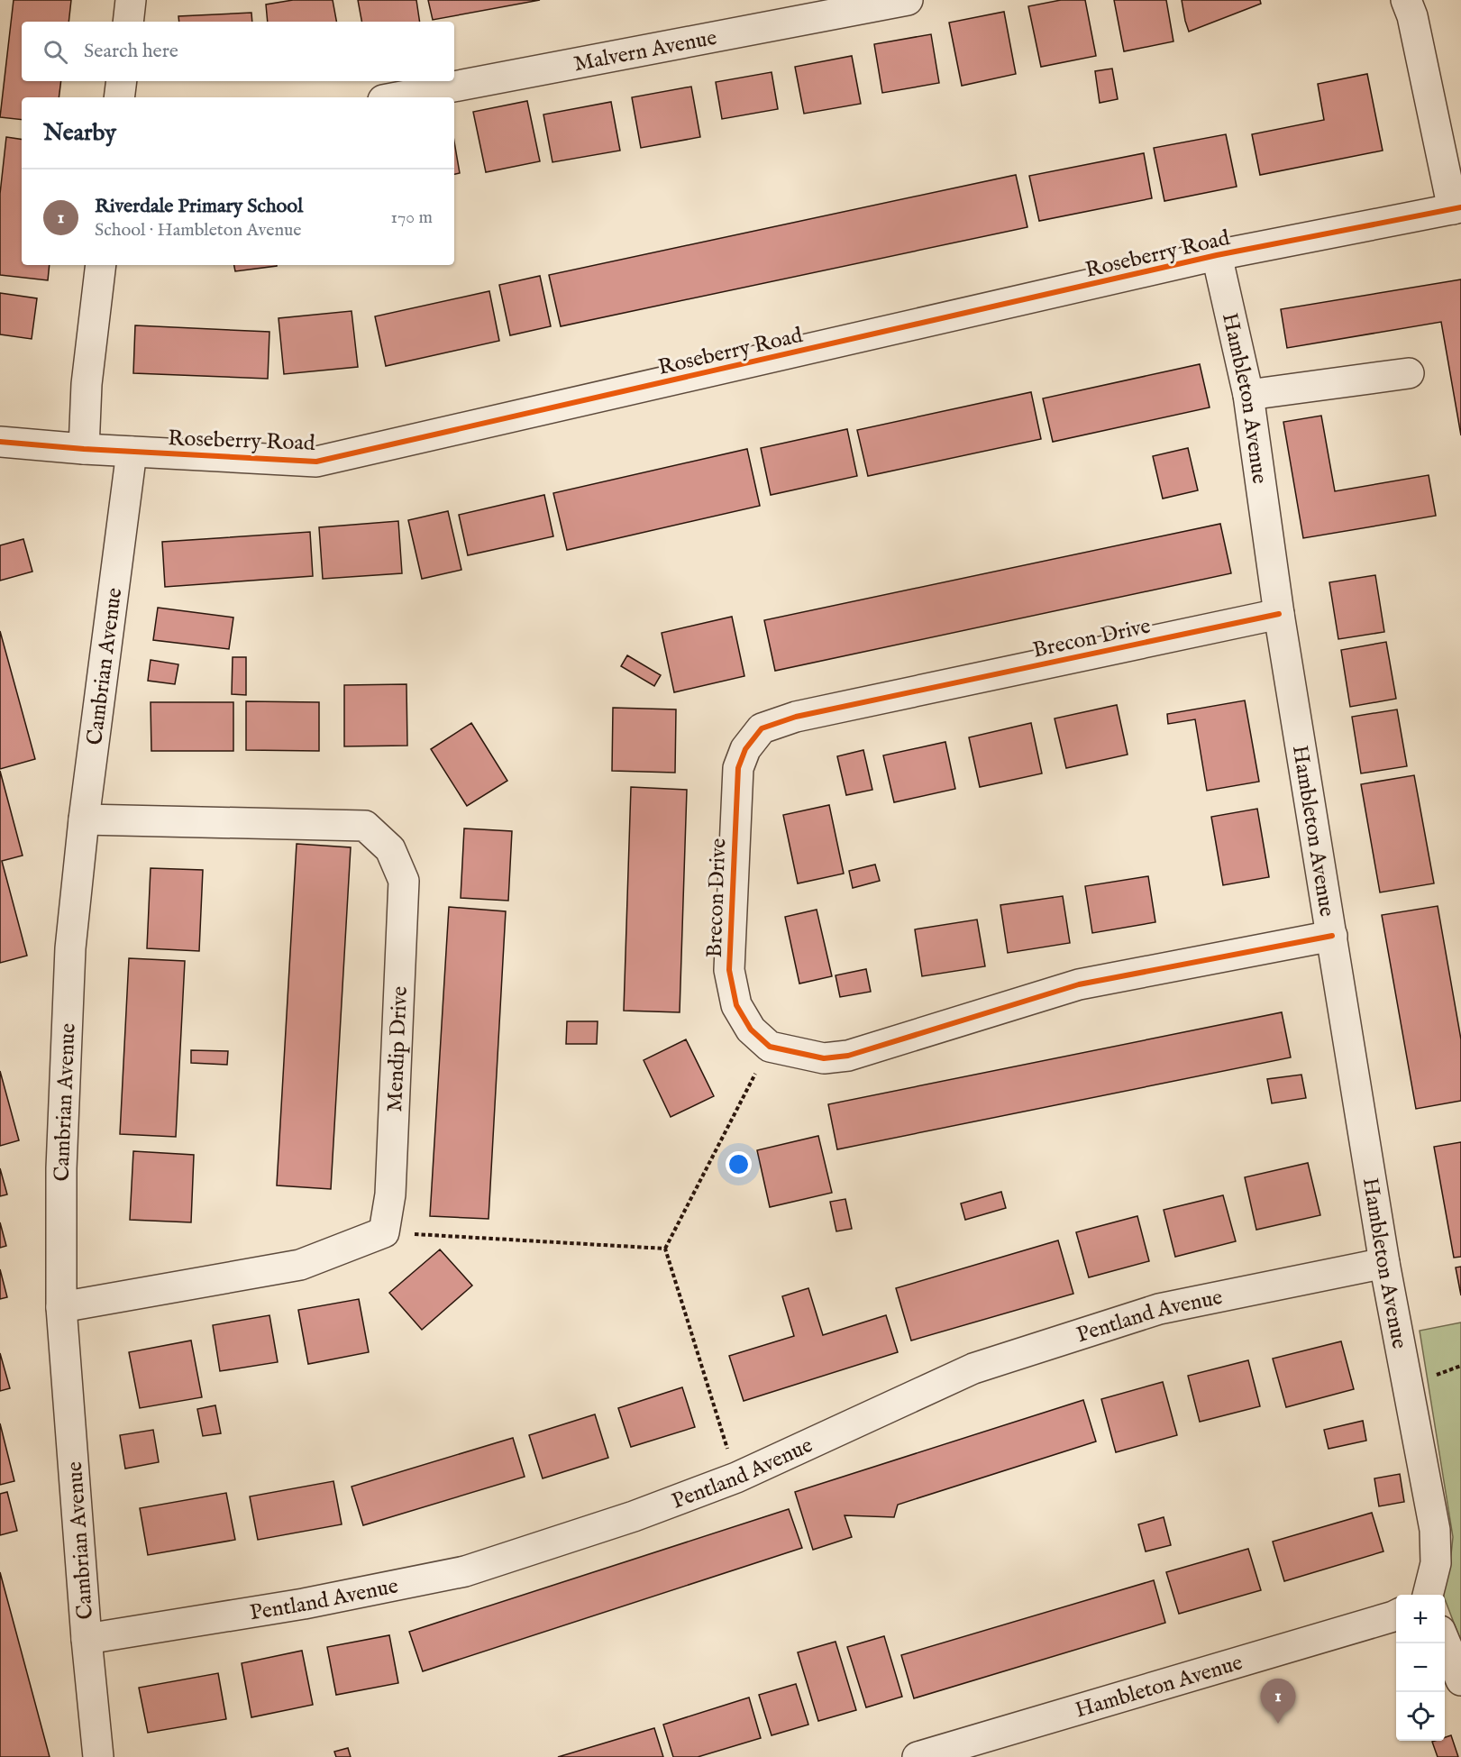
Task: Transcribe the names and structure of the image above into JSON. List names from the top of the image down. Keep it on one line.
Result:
{"streets":{"street":["Malvern Avenue","Roseberry Road","Hambleton Avenue","Brecon Drive","Cambrian Avenue","Mendip Drive","Pentland Avenue"]},"crossings":[["Roseberry Road","Hambleton Avenue"],["Roseberry Road","Cambrian Avenue"],["Hambleton Avenue","Brecon Drive"],["Hambleton Avenue","Pentland Avenue"],["Cambrian Avenue","Mendip Drive"],["Cambrian Avenue","Pentland Avenue"]],"page":{"search":"Search here","heading":"Nearby","list":[{"mark":"1","name":"Riverdale Primary School","note":"School · Hambleton Avenue","value":"170 m"}],"map_buttons":["+","−"],"pins":"1"}}
